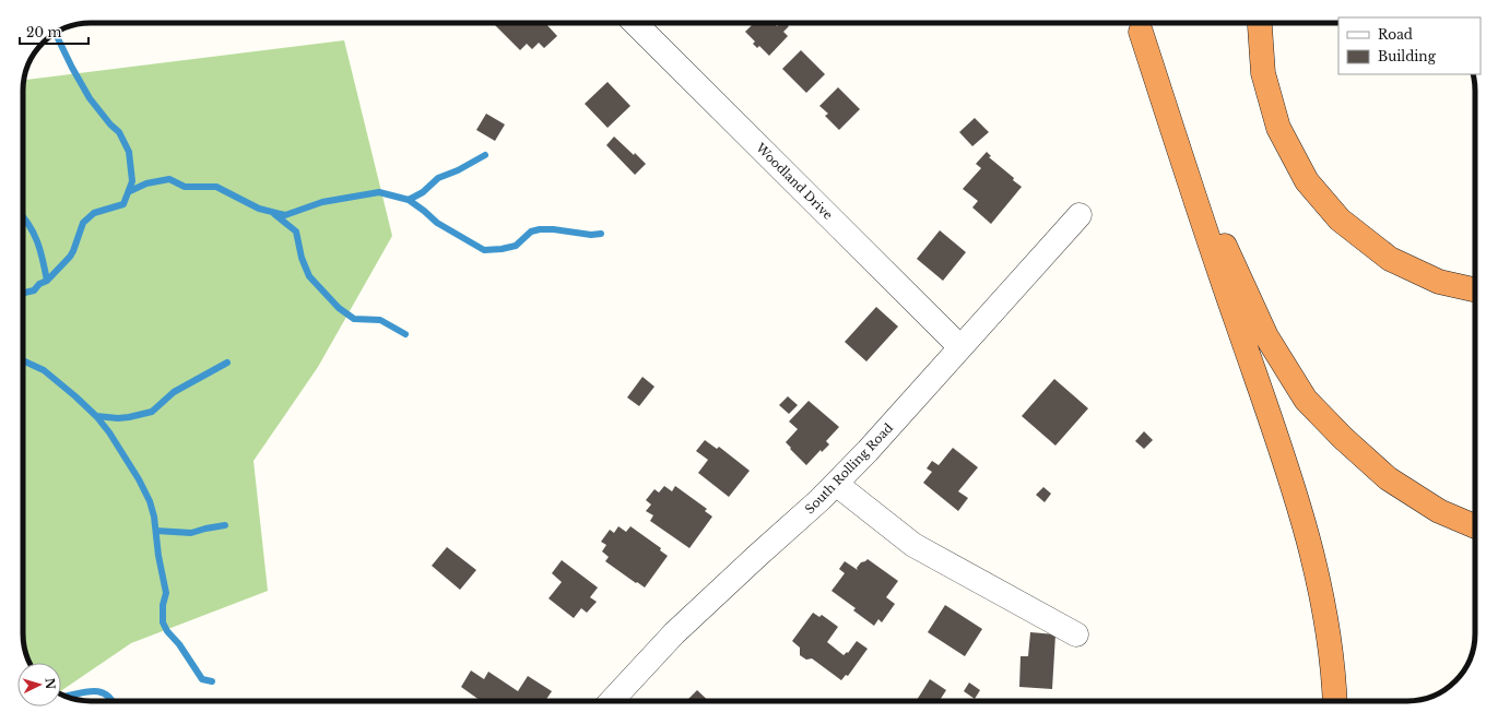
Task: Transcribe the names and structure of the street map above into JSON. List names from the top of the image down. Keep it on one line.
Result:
{"streets":{"street":["Woodland Drive","South Rolling Road"]},"crossings":[["Woodland Drive","South Rolling Road"]],"legend":["Road","Building"],"scale_bar":"20 m","north":"right"}
